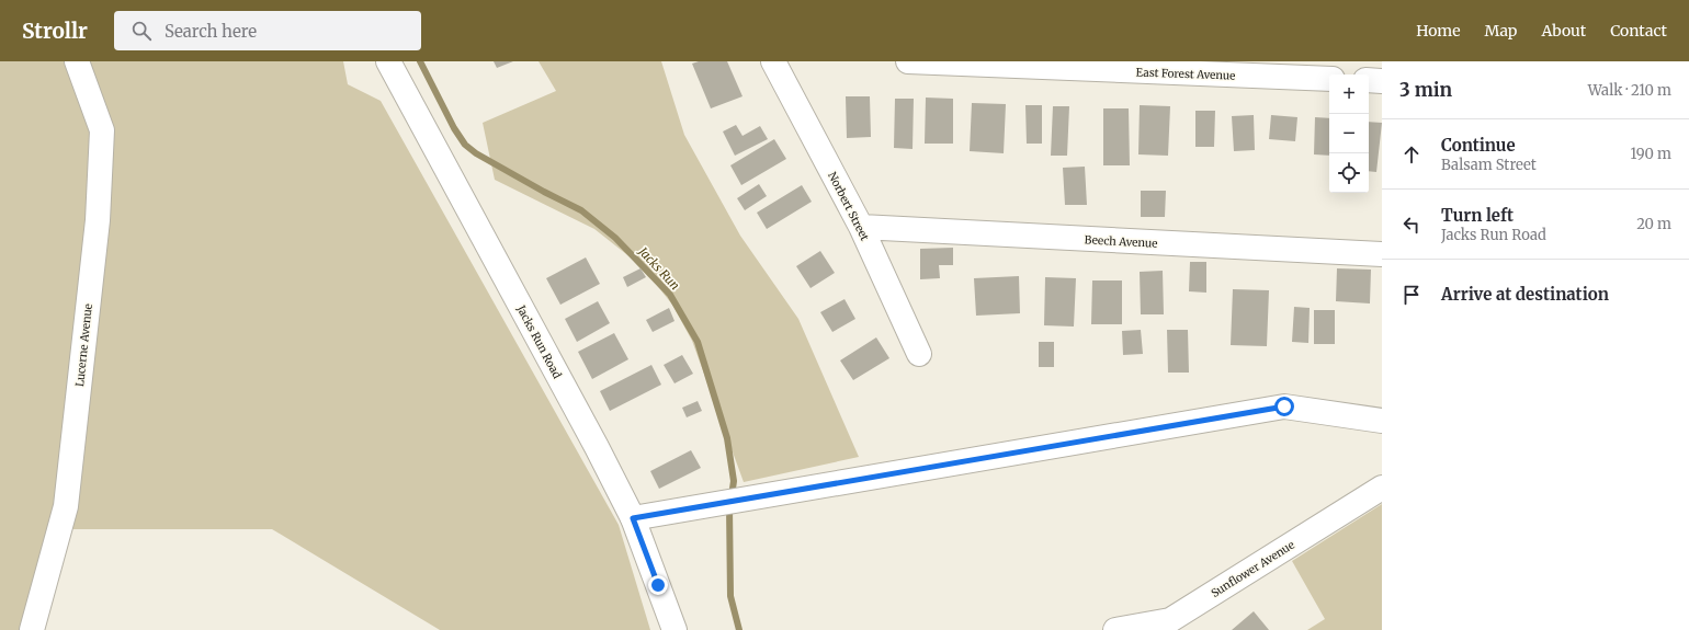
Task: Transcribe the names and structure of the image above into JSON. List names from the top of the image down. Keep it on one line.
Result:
{"streets":{"street":["East Forest Avenue","Norbert Street","Beech Avenue","Jacks Run Road","Lucerne Avenue","Sunflower Avenue"]},"crossings":[["Norbert Street","Beech Avenue"]],"water":["Jacks Run"],"page":{"header":"Strollr","search":"Search here","nav":["Home","Map","About","Contact"],"heading":["3 min","Walk · 210 m"],"map_buttons":["+","−"],"list":[["Continue","Balsam Street","190 m"],["Turn left","Jacks Run Road","20 m"],"Arrive at destination"]}}
